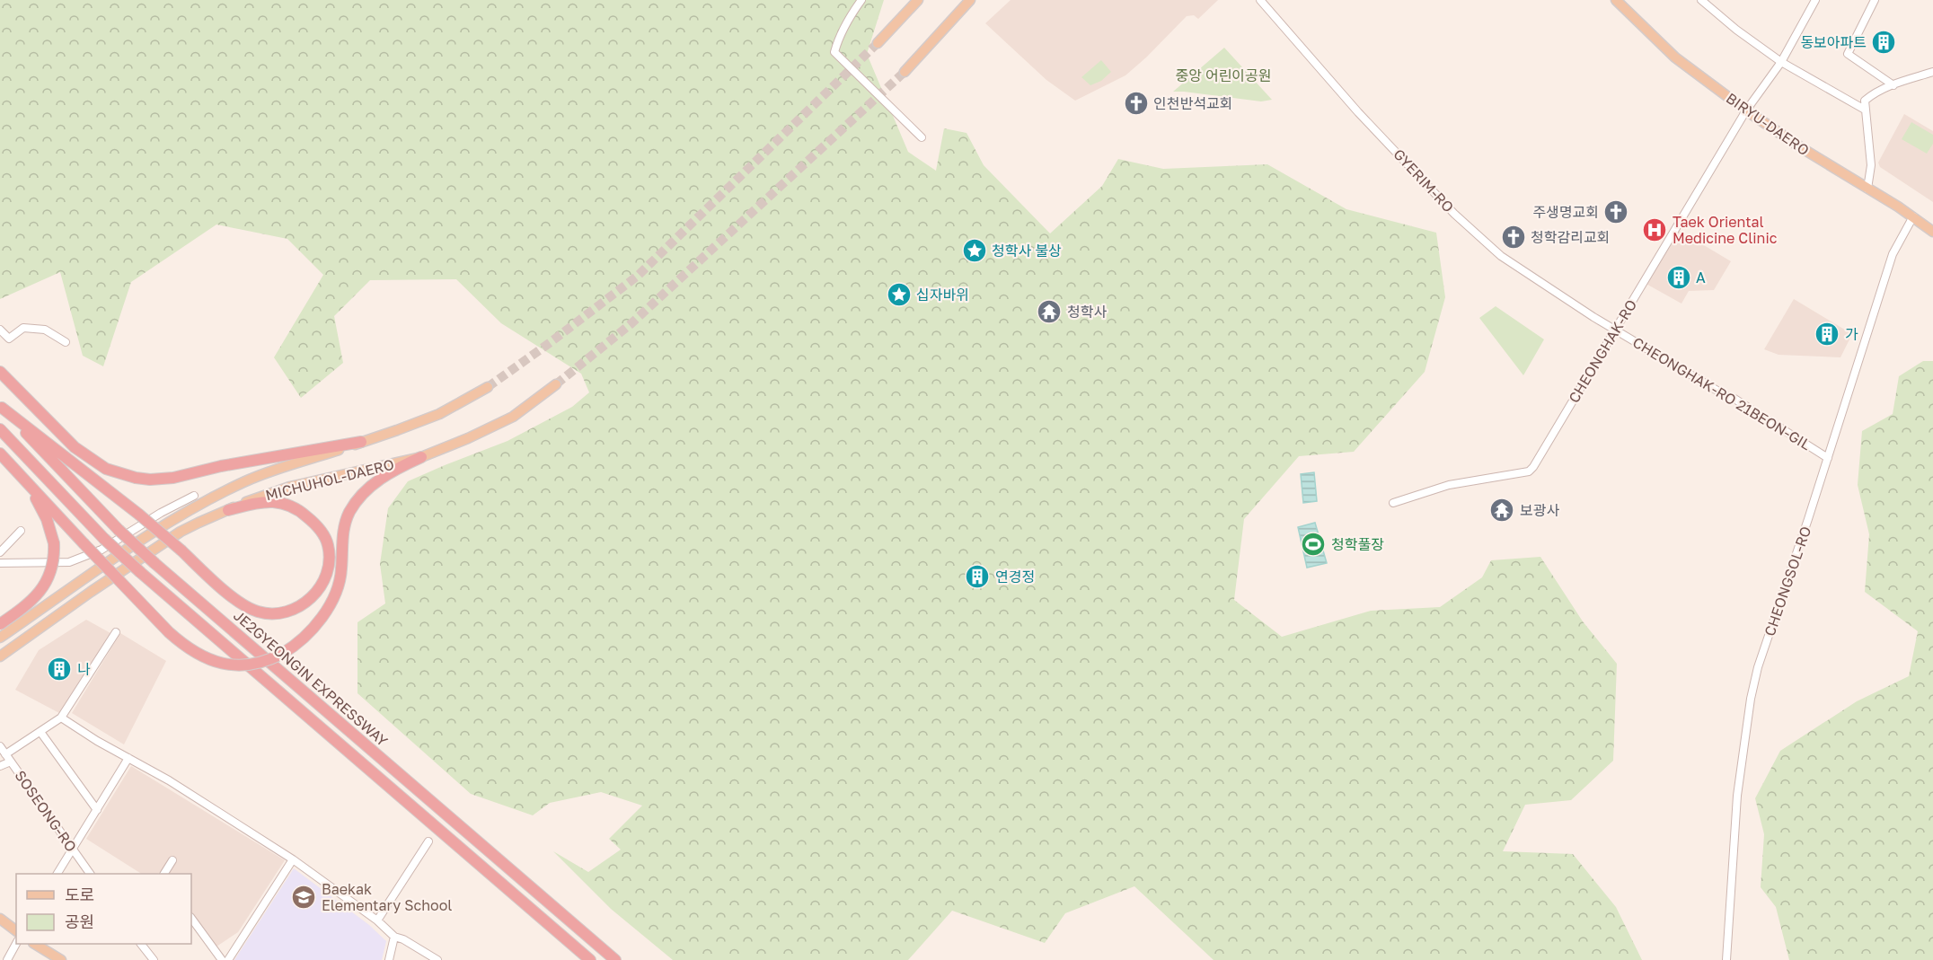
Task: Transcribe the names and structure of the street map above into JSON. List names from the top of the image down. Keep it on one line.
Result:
{"streets":{"highway":["JE2GYEONGIN EXPRESSWAY"],"main road":["BIRYU-DAERO","MICHUHOL-DAERO"],"street":["GYERIM-RO","CHEONGHAK-RO","CHEONGHAK-RO 21BEON-GIL","CHEONGSOL-RO","SOSEONG-RO"]},"crossings":[["BIRYU-DAERO","CHEONGHAK-RO"],["BIRYU-DAERO","CHEONGSOL-RO"],["GYERIM-RO","CHEONGHAK-RO"],["GYERIM-RO","CHEONGHAK-RO 21BEON-GIL"],["CHEONGHAK-RO","CHEONGHAK-RO 21BEON-GIL"],["CHEONGHAK-RO 21BEON-GIL","CHEONGSOL-RO"]],"parks":["중앙 어린이공원"],"places":{"building":["동보아파트","A","가","연경정","나"],"church":["인천반석교회","주생명교회","청학감리교회"],"hospital":["Taek Oriental Medicine Clinic"],"place":["청학사 불상","십자바위"],"temple":["청학사","보광사"],"sports":["청학풀장"],"school or university":["Baekak Elementary School"]},"legend":["도로","공원"]}
